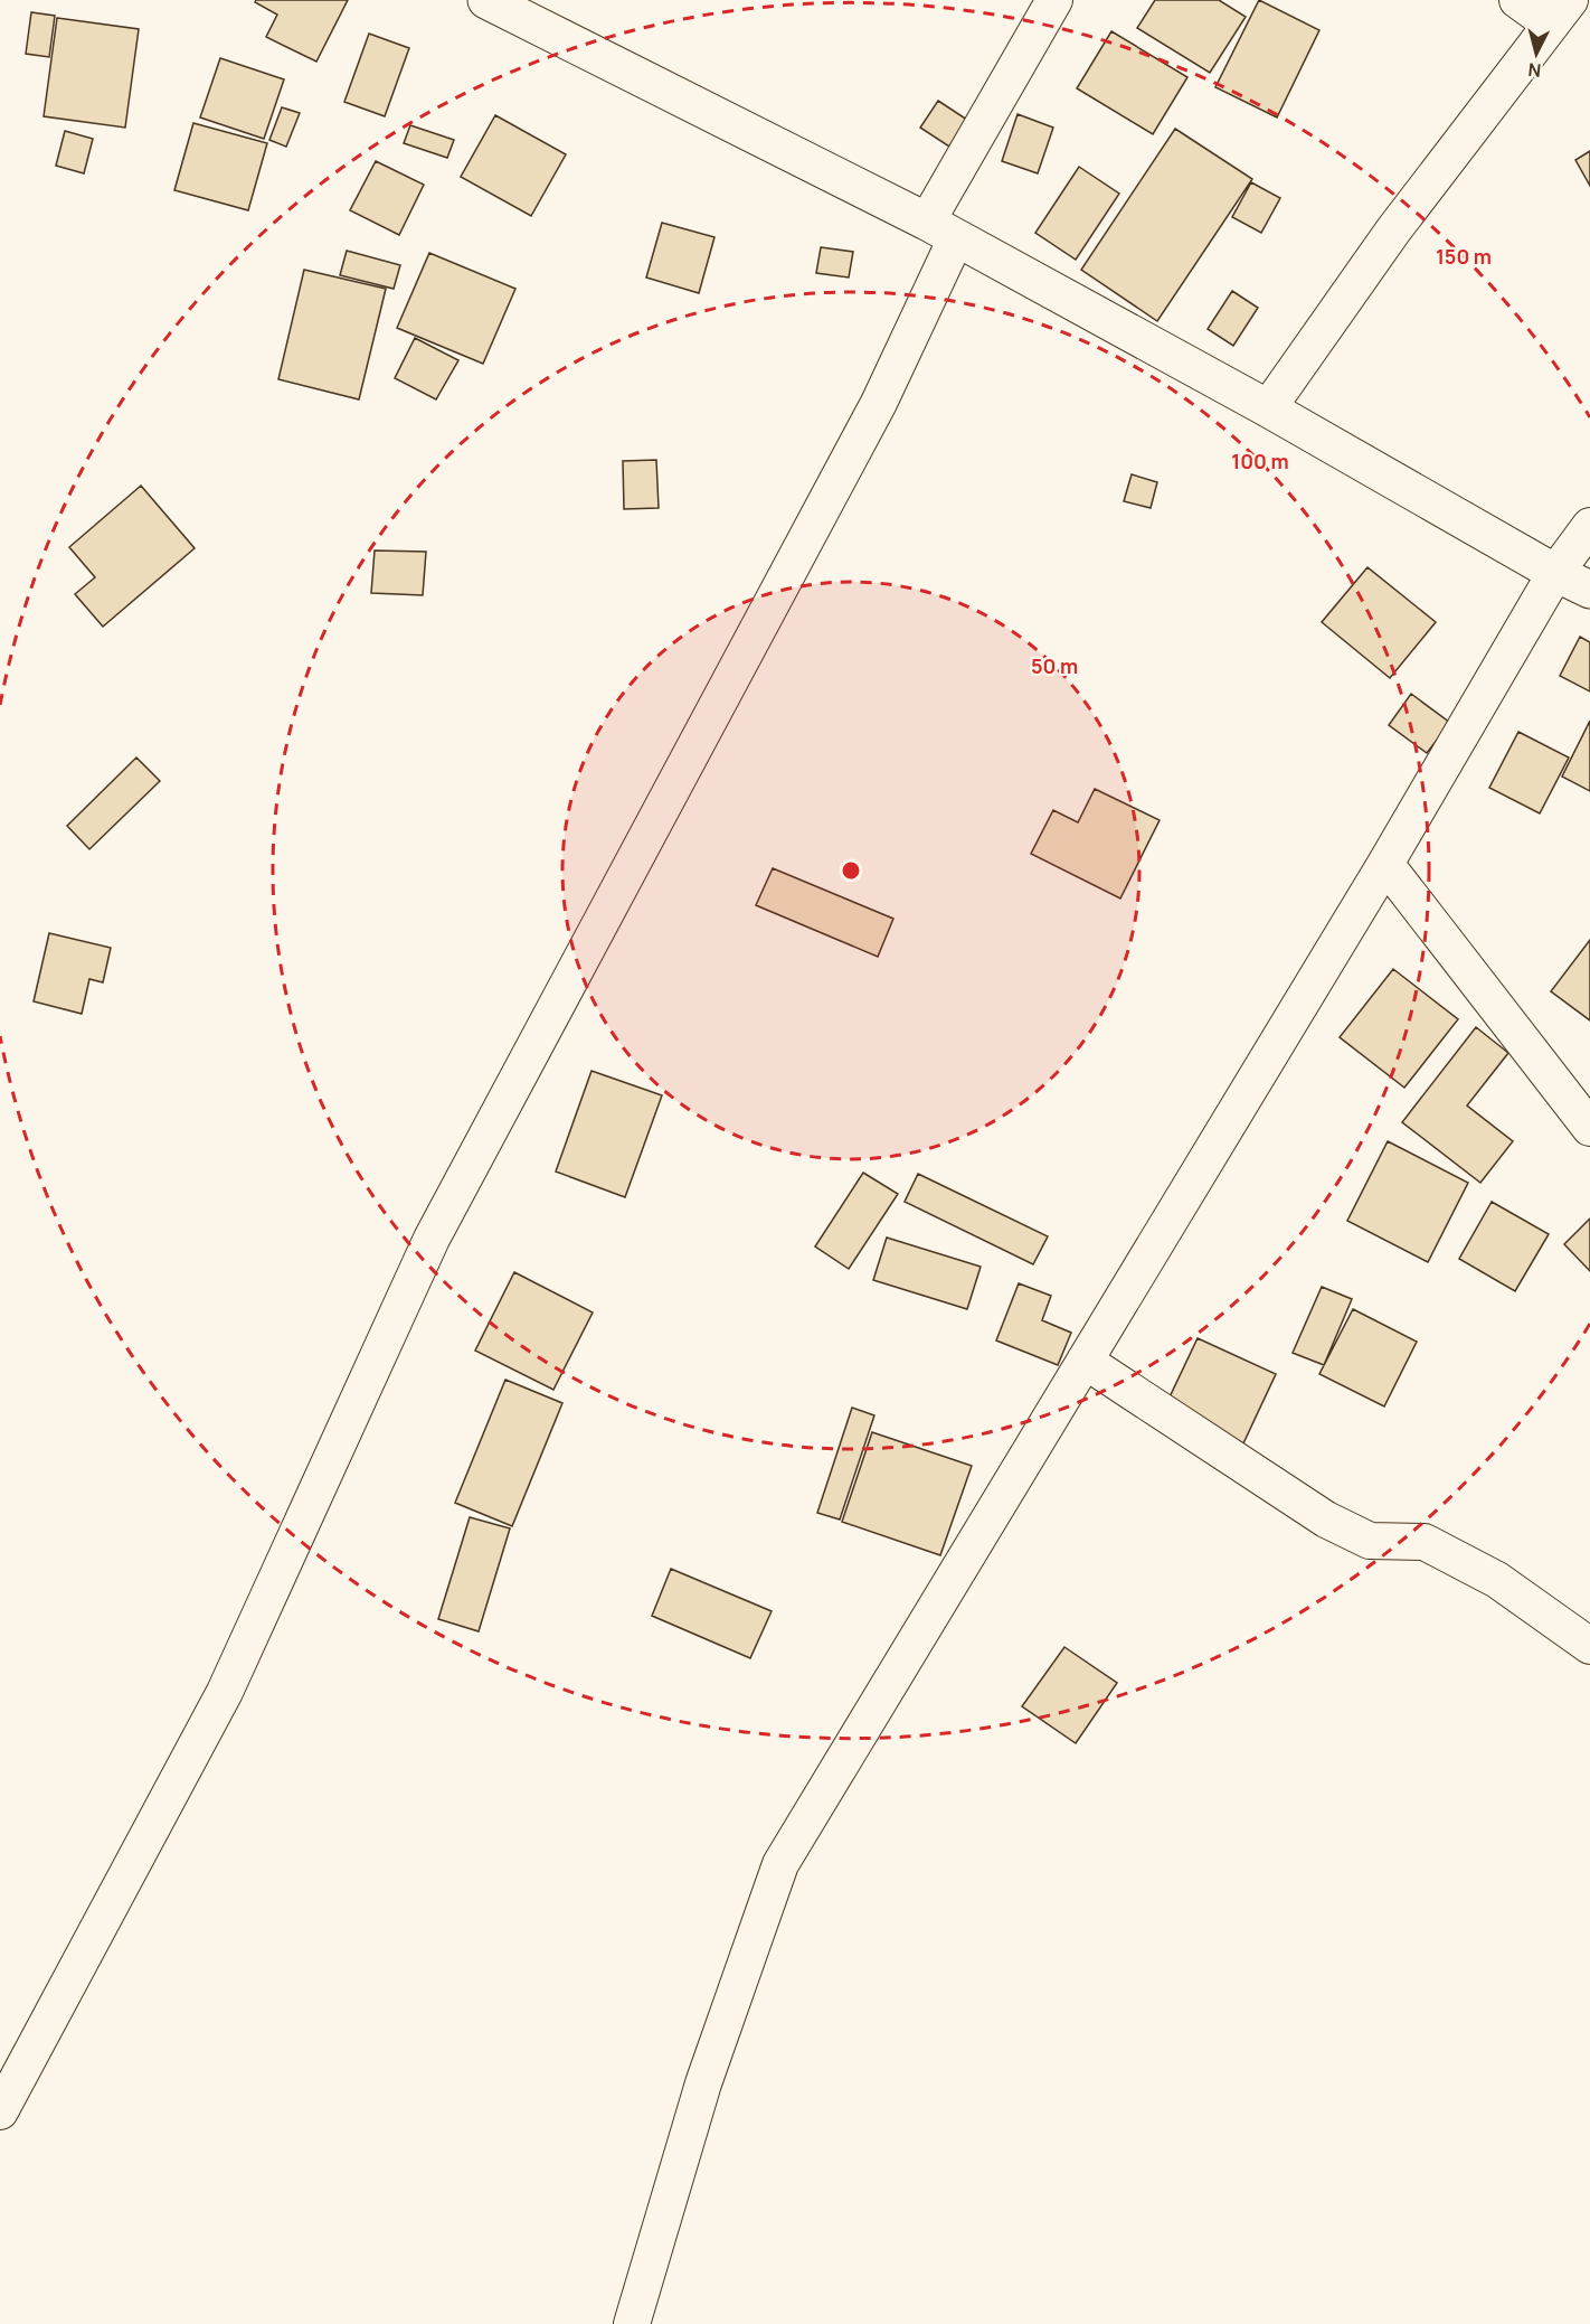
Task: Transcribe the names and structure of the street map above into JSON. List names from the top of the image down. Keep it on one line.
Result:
{"north":"bottom","rings":["150 m","100 m","50 m"]}
